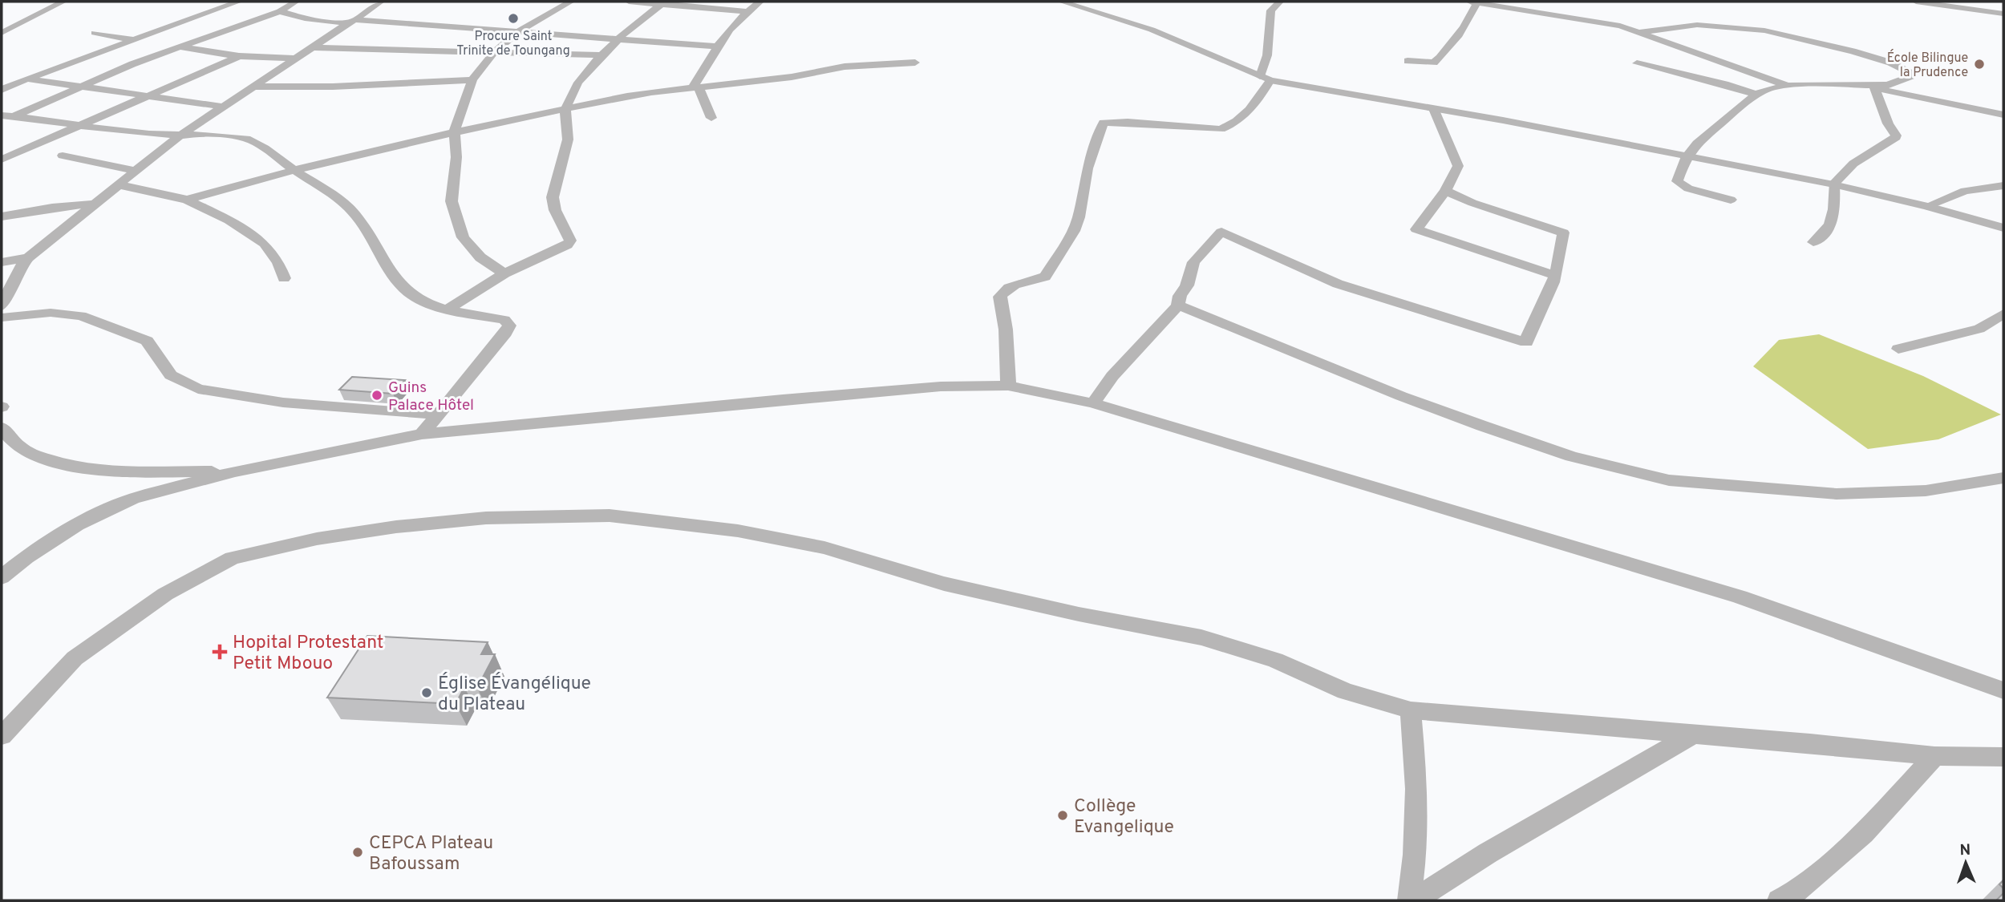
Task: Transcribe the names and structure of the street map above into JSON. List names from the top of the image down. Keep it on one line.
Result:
{"places":{"other":["Procure Saint Trinite de Toungang","École Bilingue la Prudence","Guins Palace Hôtel","Église Évangélique du Plateau","Collège Evangelique","CEPCA Plateau Bafoussam"],"health":["Hopital Protestant Petit Mbouo"]},"north":"top"}
